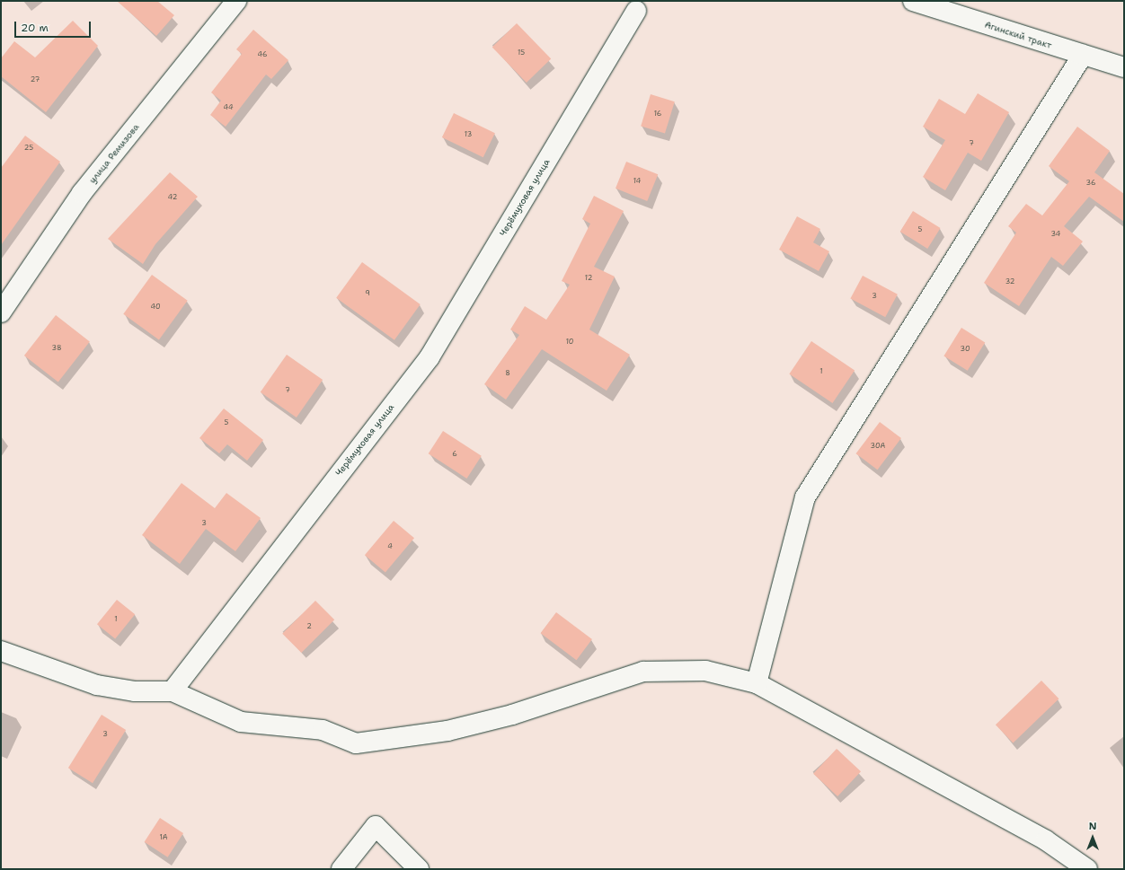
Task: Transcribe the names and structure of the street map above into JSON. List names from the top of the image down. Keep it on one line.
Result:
{"streets":{"main road":["Агинский тракт","улица Ремизова","Черёмуховая улица"]},"house_numbers":["15","46","27","44","16","13","7","25","14","36","42","5","34","12","32","9","3","40","10","38","30","1","8","7","5","30А","6","3","4","1","2","3","1А"],"scale_bar":"20 m","north":"top"}
